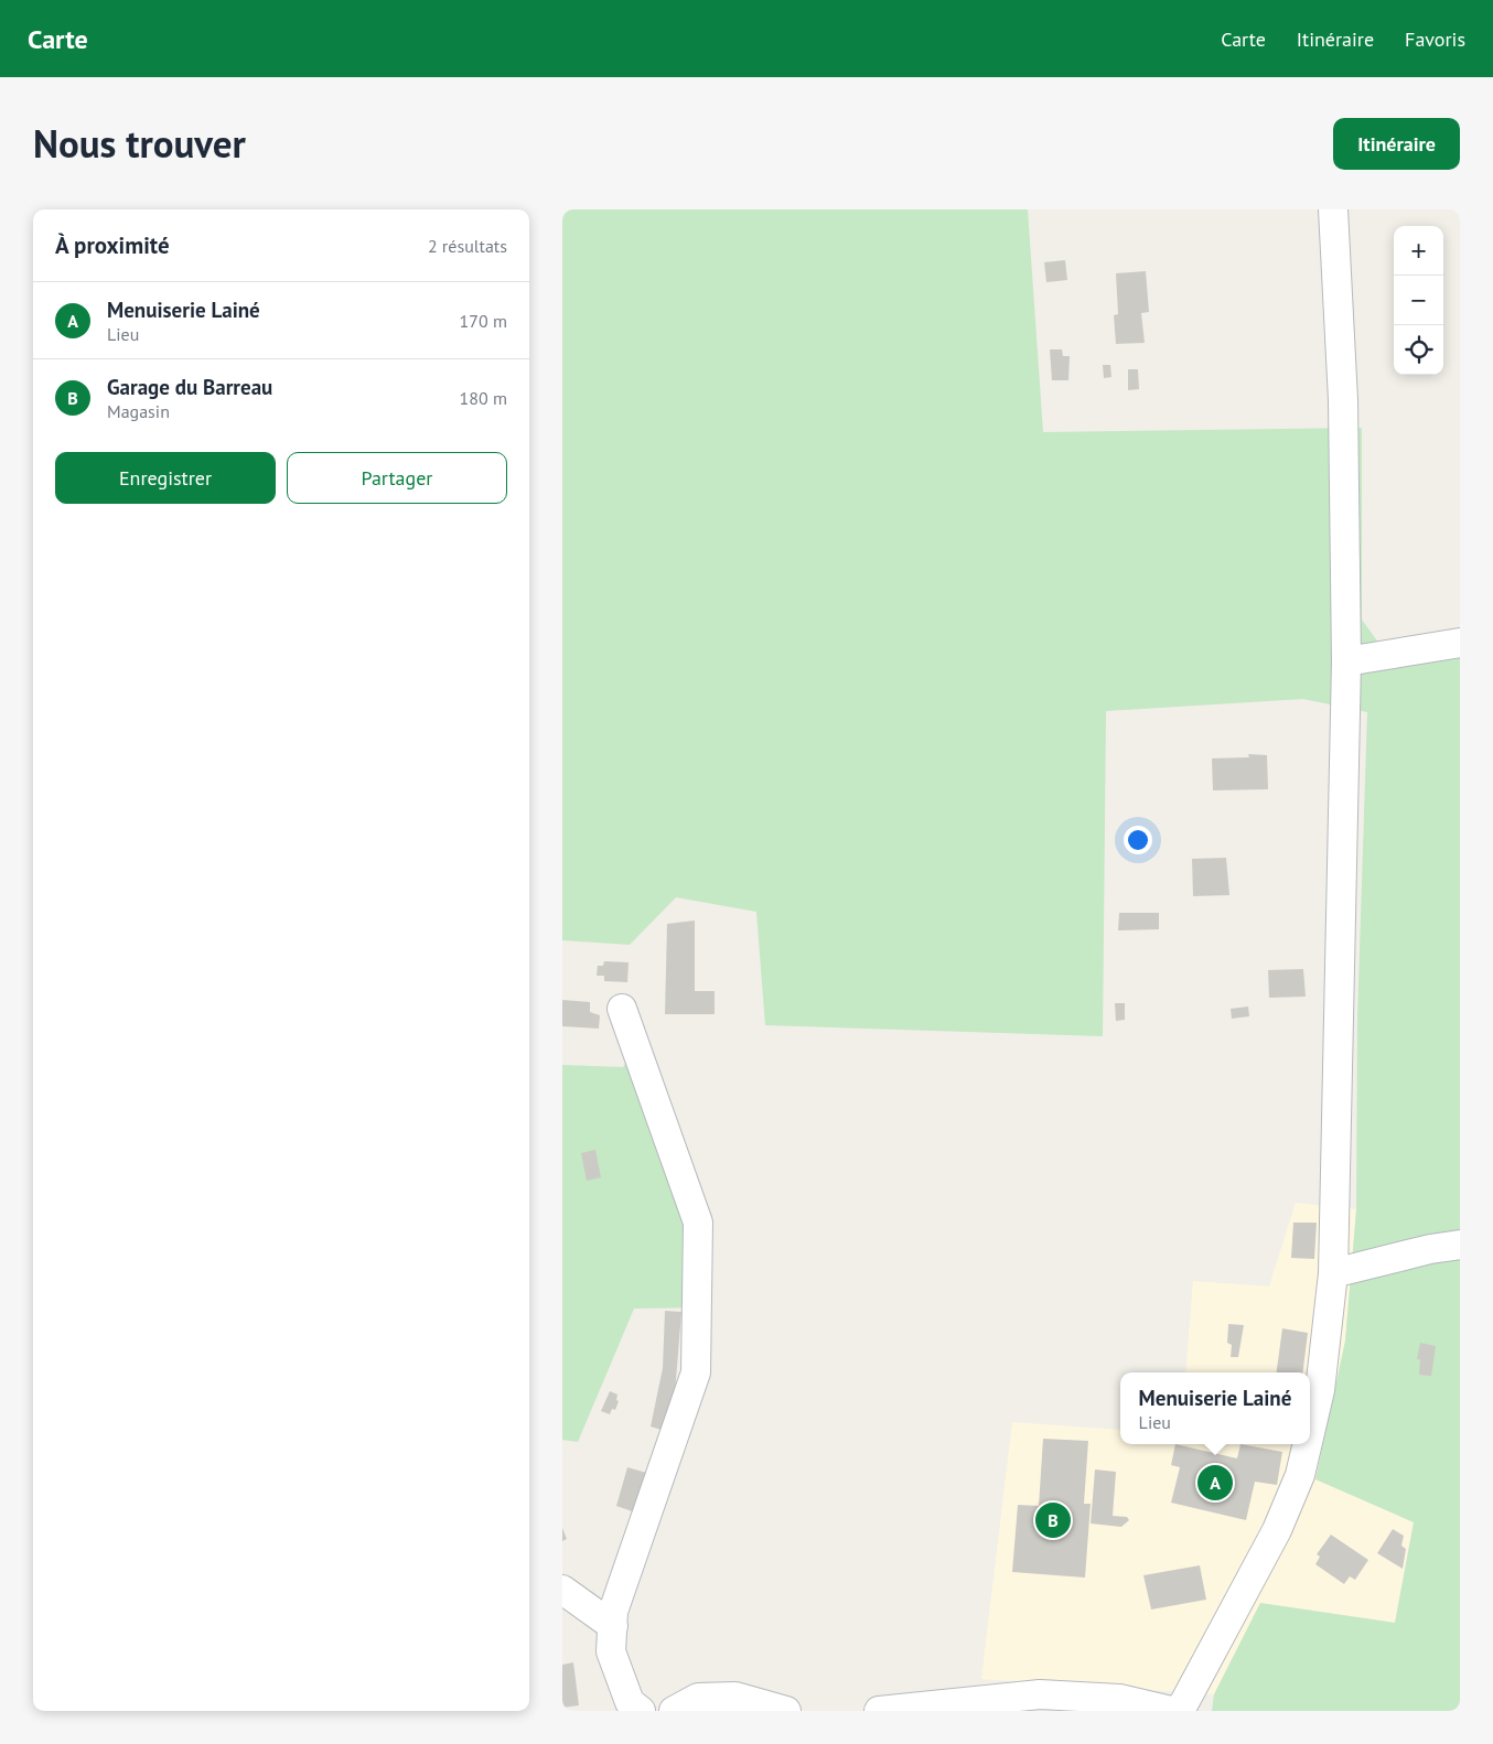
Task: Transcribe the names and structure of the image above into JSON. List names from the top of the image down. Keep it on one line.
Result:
{"page":{"header":"Carte","nav":["Carte","Itinéraire","Favoris"],"title":"Nous trouver","buttons":["Itinéraire",["Enregistrer","Partager"]],"heading":["À proximité","2 résultats"],"map_buttons":["+","−"],"list":[{"mark":"A","name":"Menuiserie Lainé","note":"Lieu","value":"170 m"},{"mark":"B","name":"Garage du Barreau","note":"Magasin","value":"180 m"}],"popup":["Menuiserie Lainé","Lieu"],"pins":["A","B"]}}
